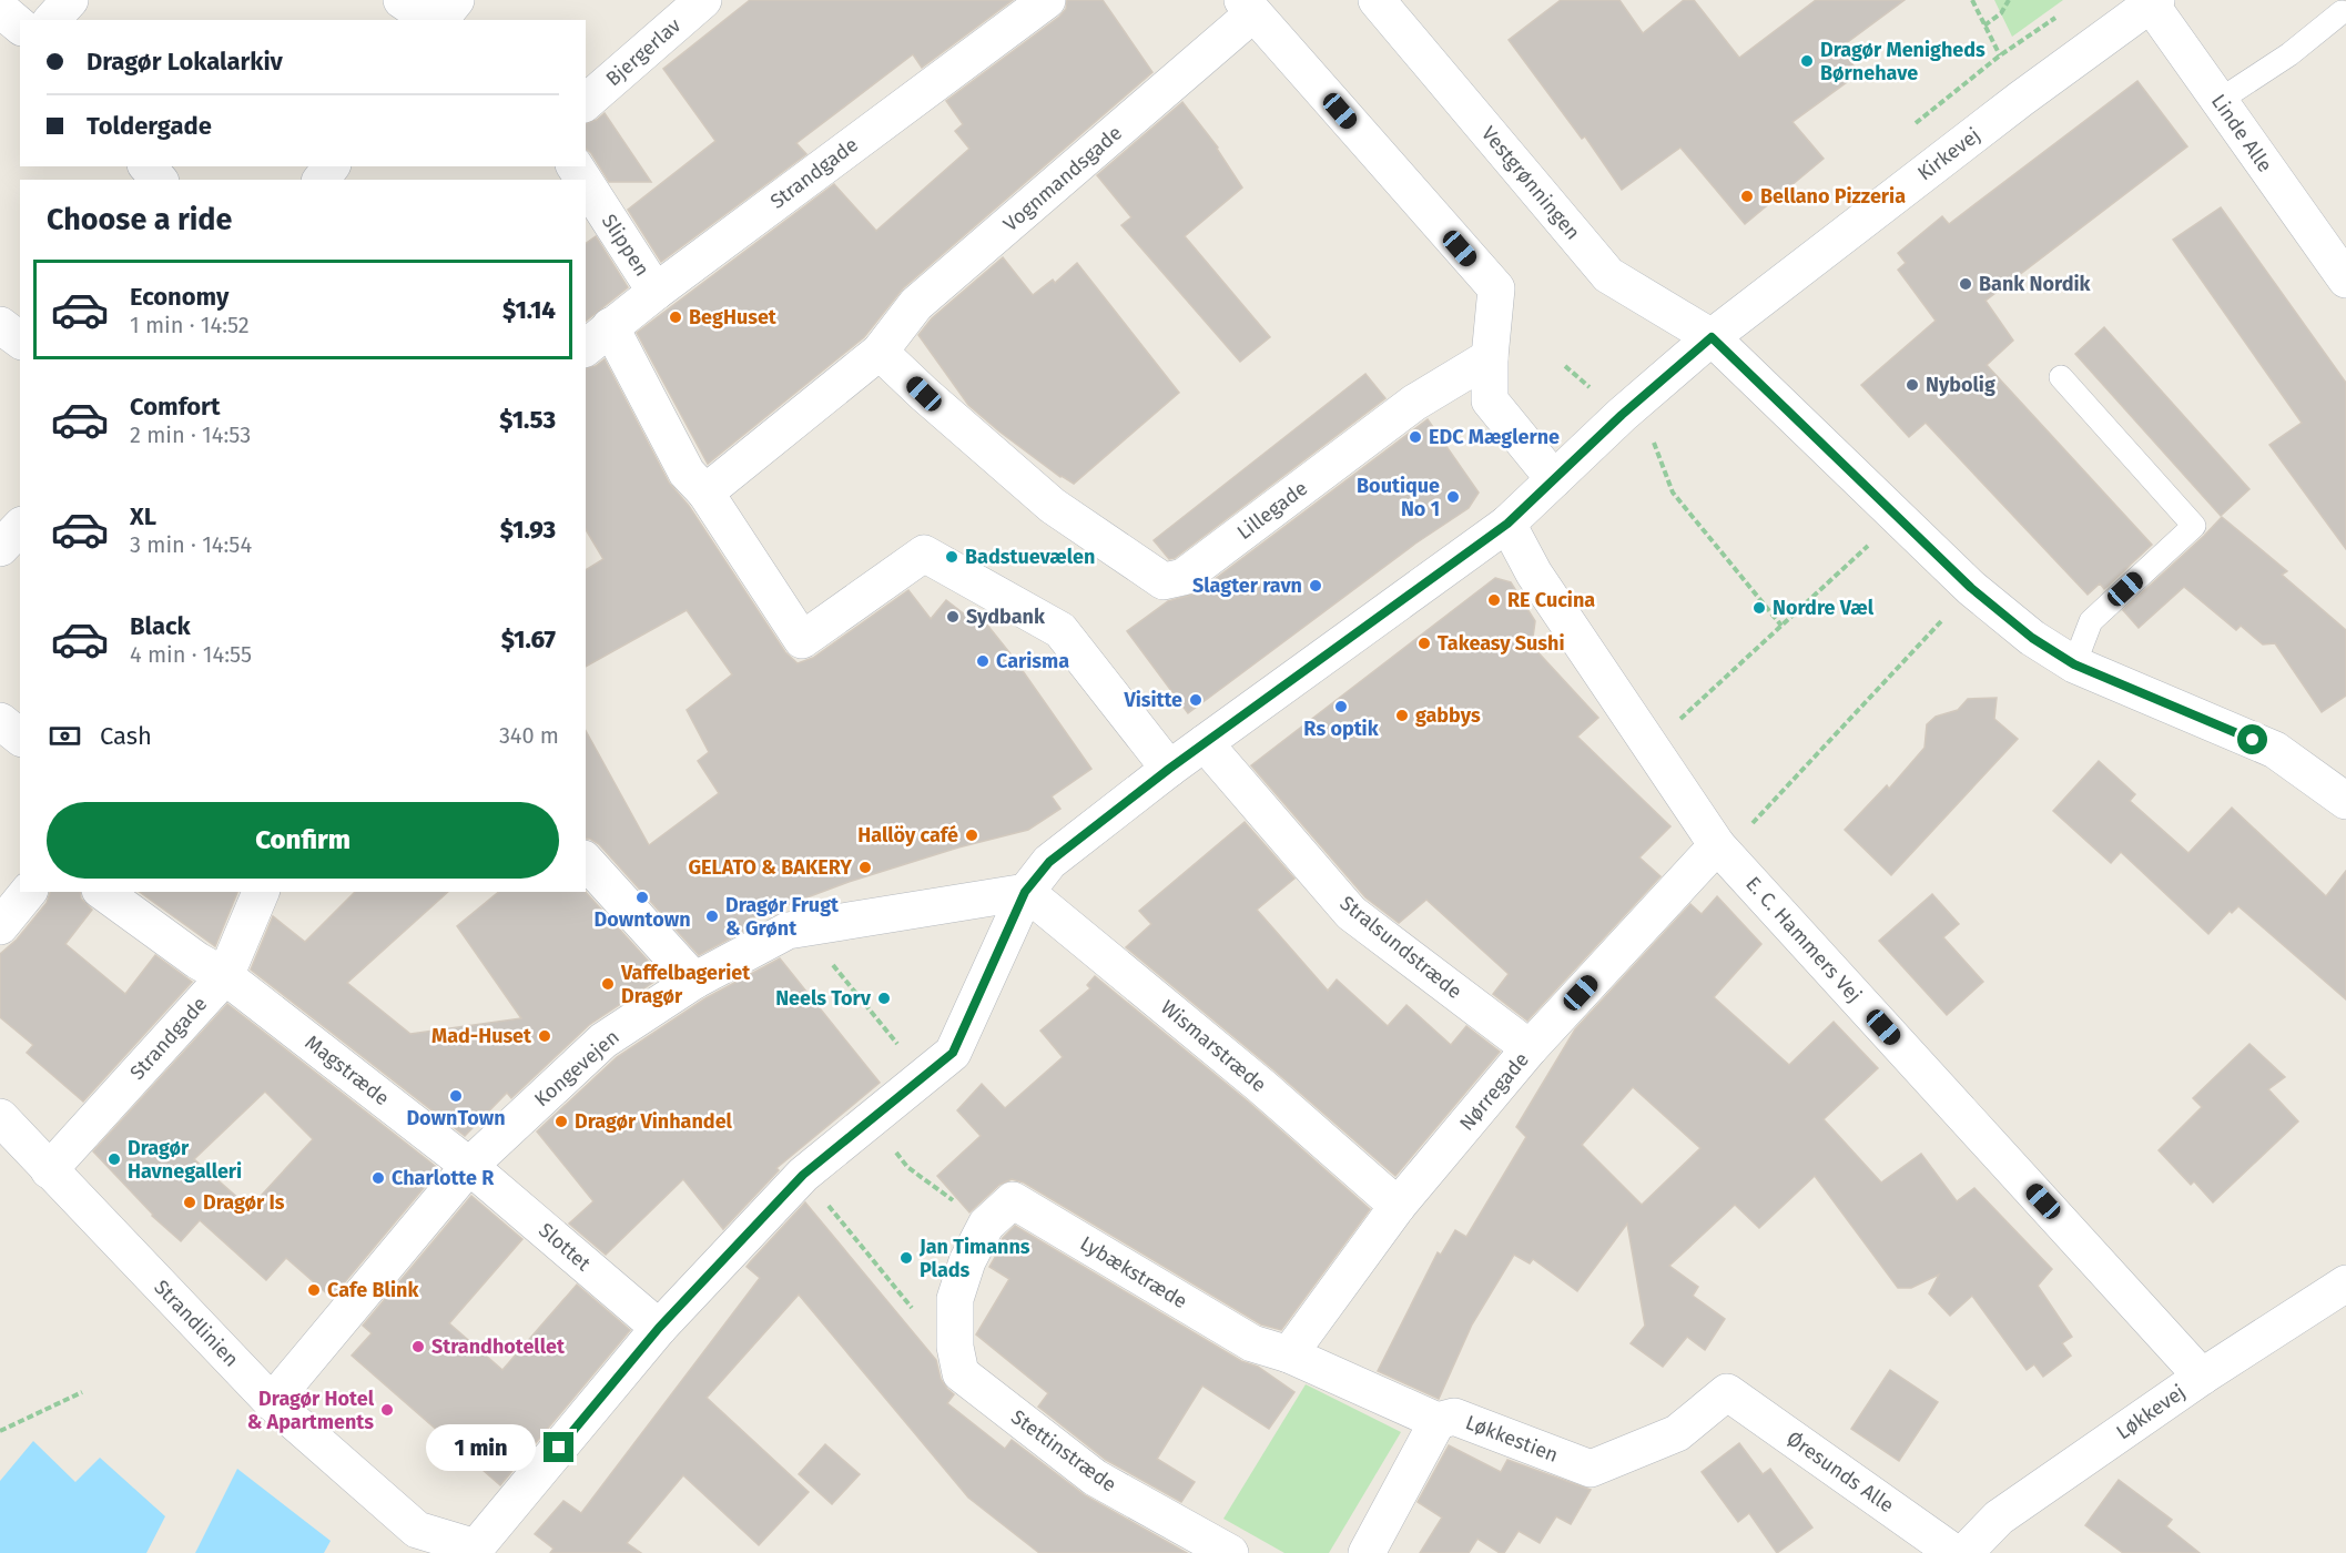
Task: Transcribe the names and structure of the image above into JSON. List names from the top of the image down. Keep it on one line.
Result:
{"streets":{"street":["Bjergerlav","Linde Alle","Kirkevej","Strandgade","Vognmandsgade","Vestgrønningen","Slippen","Lillegade","E. C. Hammers Vej","Stralsundstræde","Wismarstræde","Kongevejen","Magstræde","Nørregade","Slottet","Lybækstræde","Strandlinien","Løkkevej","Løkkestien","Stettinstræde","Øresunds Alle"]},"crossings":[["Linde Alle","Kirkevej"],["Kirkevej","Vestgrønningen"],["Strandgade","Slippen"],["Strandgade","Magstræde"],["Strandgade","Strandlinien"],["Vognmandsgade","Lillegade"],["E. C. Hammers Vej","Nørregade"],["E. C. Hammers Vej","Løkkevej"],["Stralsundstræde","Nørregade"],["Wismarstræde","Kongevejen"],["Wismarstræde","Nørregade"],["Kongevejen","Magstræde"],["Kongevejen","Slottet"],["Kongevejen","Strandlinien"],["Magstræde","Slottet"],["Nørregade","Lybækstræde"],["Nørregade","Løkkestien"],["Slottet","Strandlinien"],["Lybækstræde","Løkkestien"],["Løkkestien","Øresunds Alle"]],"places":["Dragør Menigheds Børnehave","Bellano Pizzeria","Bank Nordik","BegHuset","Nybolig","EDC Mæglerne","Boutique No 1","Badstuevælen","Slagter ravn","RE Cucina","Nordre Væl","Sydbank","Takeasy Sushi","Carisma","Visitte","Rs optik","gabbys","Hallöy café","GELATO & BAKERY","Downtown","Dragør Frugt & Grønt","Vaffelbageriet Dragør","Neels Torv","Mad-Huset","DownTown","Dragør Vinhandel","Dragør Havnegalleri","Charlotte R","Dragør Is","Jan Timanns Plads","Cafe Blink","Strandhotellet","Dragør Hotel & Apartments"],"page":{"banner":["Dragør Lokalarkiv","Toldergade"],"heading":"Choose a ride","list":[{"name":"Economy","note":"1 min · 14:52","value":"$1.14"},{"name":"Comfort","note":"2 min · 14:53","value":"$1.53"},{"name":"XL","note":"3 min · 14:54","value":"$1.93"},{"name":"Black","note":"4 min · 14:55","value":"$1.67"}],"pay":["Cash","340 m"],"buttons":"Confirm","bubble":"1 min"}}
